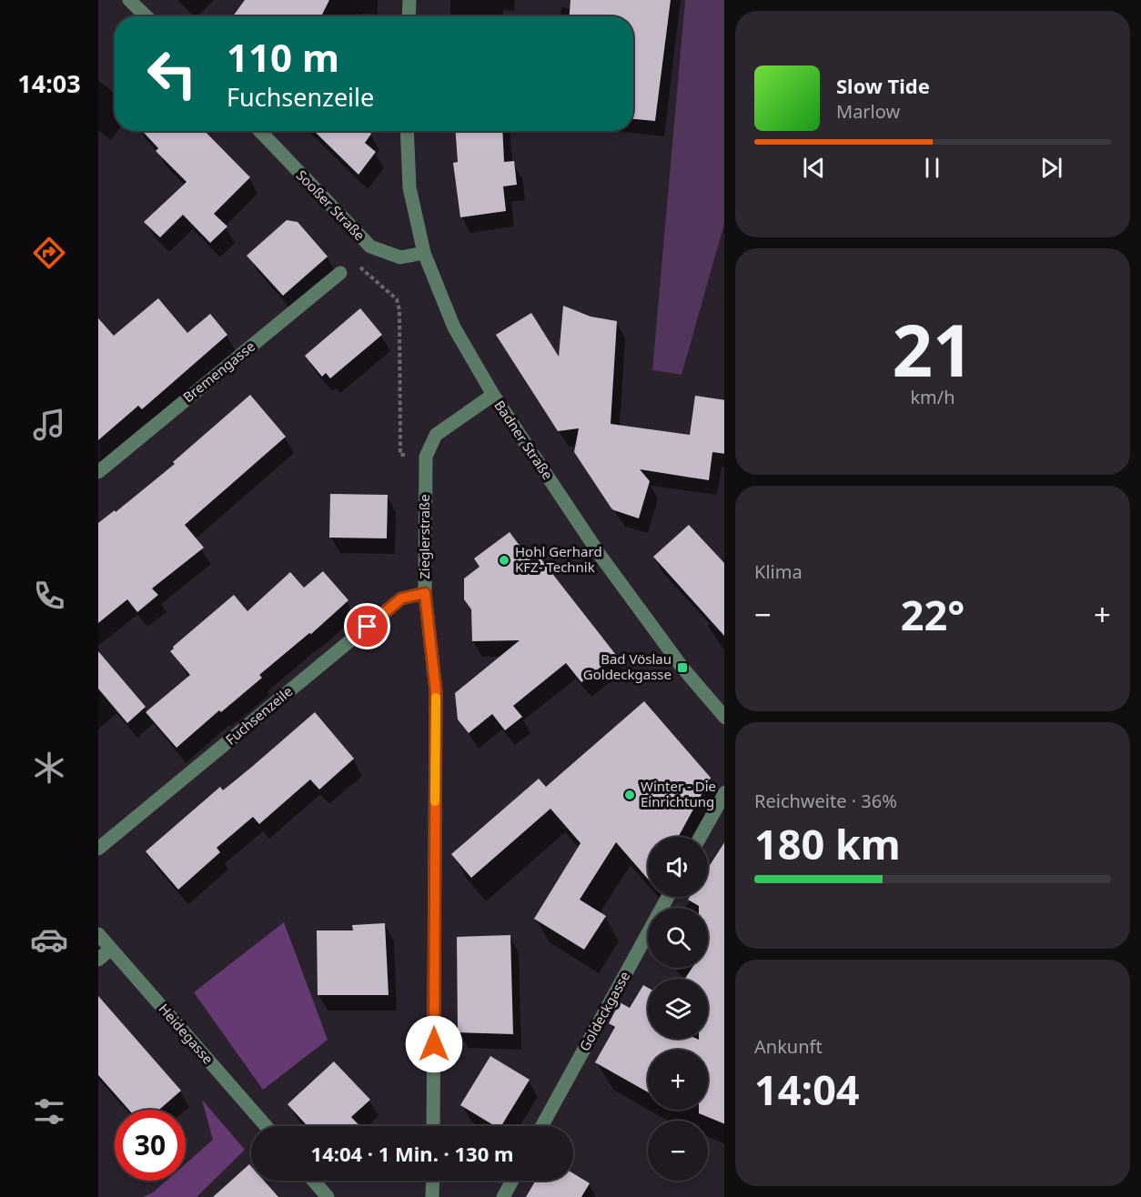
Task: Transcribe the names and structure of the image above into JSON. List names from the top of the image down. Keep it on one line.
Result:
{"streets":{"street":["Sooßer Straße","Bremengasse","Badner Straße","Zieglerstraße","Fuchsenzeile","Goldeckgasse","Heidegasse"]},"crossings":[["Sooßer Straße","Badner Straße"],["Badner Straße","Zieglerstraße"],["Zieglerstraße","Fuchsenzeile"]],"places":{"other":["Hohl Gerhard KFZ- Technik","Winter - Die Einrichtung"],"transit":["Bad Vöslau Goldeckgasse"]},"page":{"tabs":"14:03","turn":["110 m","Fuchsenzeile"],"song":["Slow Tide","Marlow"],"tile":[["21","km/h"],"Klima",["Reichweite · 36%","180 km"],["Ankunft","14:04"]],"heat":["−","22°","+"],"map_buttons":["+","−"],"limit":"30","trip":"14:04 · 1 Min. · 130 m"}}
